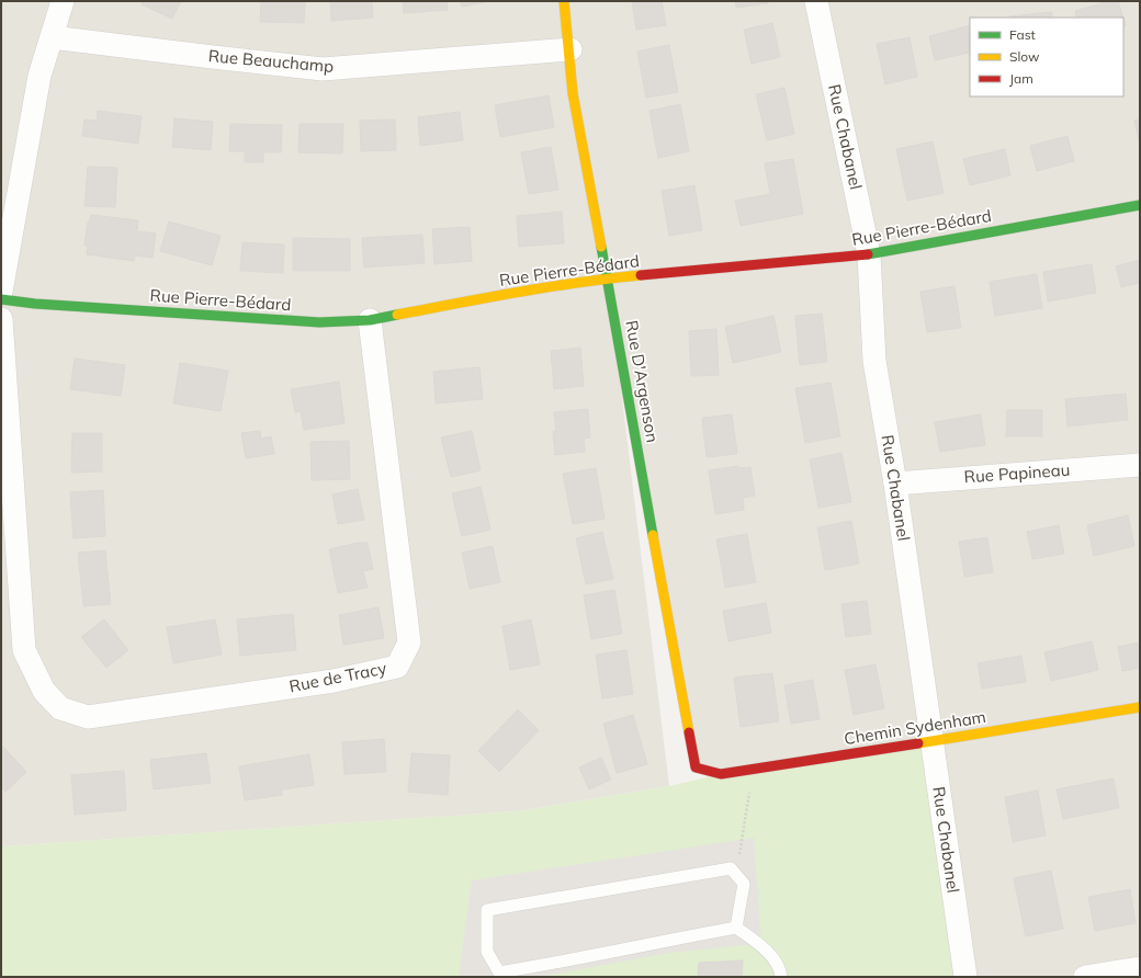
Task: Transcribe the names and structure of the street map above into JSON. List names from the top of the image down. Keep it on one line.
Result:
{"streets":{"street":["Rue Beauchamp","Rue Chabanel","Rue Pierre-Bédard","Rue D'Argenson","Rue Papineau","Rue de Tracy","Chemin Sydenham"]},"crossings":[["Rue Beauchamp","Rue D'Argenson"],["Rue Chabanel","Rue Pierre-Bédard"],["Rue Chabanel","Rue Papineau"],["Rue Chabanel","Chemin Sydenham"],["Rue Pierre-Bédard","Rue D'Argenson"],["Rue Pierre-Bédard","Rue de Tracy"],["Rue D'Argenson","Chemin Sydenham"]],"legend":["Fast","Slow","Jam"]}
